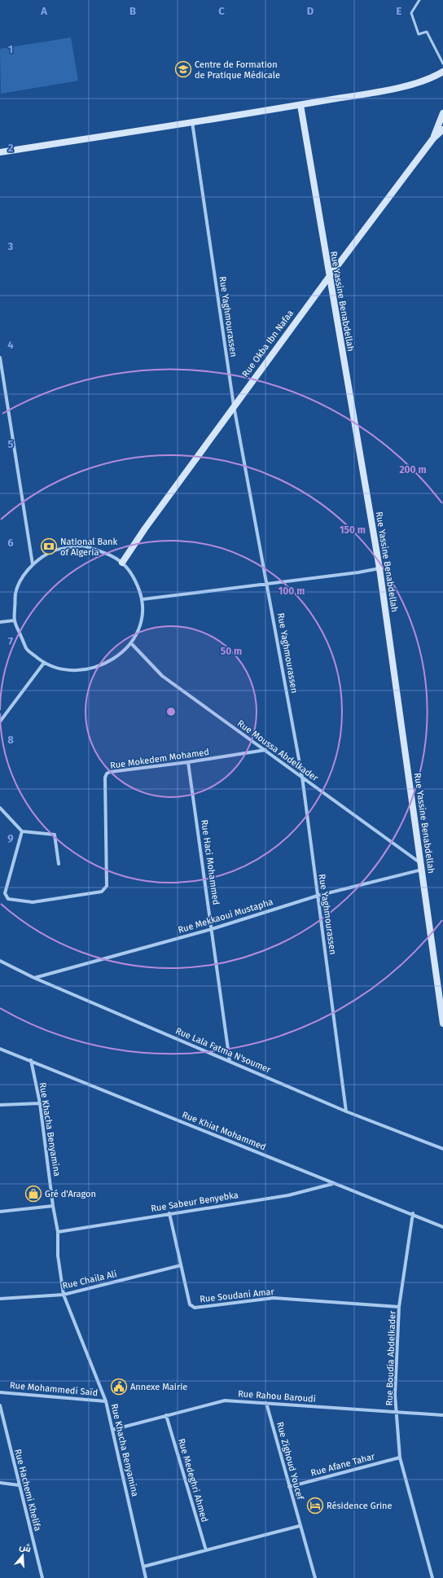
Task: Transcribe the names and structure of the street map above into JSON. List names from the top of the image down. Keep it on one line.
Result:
{"streets":{"street":["Rue Yassine Benabdellah","Rue Yaghmourassen","Rue Okba Ibn Nafaa","Rue Moussa Abdelkader","Rue Mokedem Mohamed","Rue Haci Mohammed","Rue Mekkaoui Mustapha","Rue Lala Fatma N'soumer","Rue Khacha Benyamina","Rue Khiat Mohammed","Rue Sabeur Benyebka","Rue Chaila Ali","Rue Soudani Amar","Rue Boudia Abdelkader","Rue Mohammedi Saïd","Rue Rahou Baroudi","Rue Zighoud Youcef","Rue Afane Tahar","Rue Medeghri Ahmed","Rue Hachemi Khelifa"]},"crossings":[["Rue Yassine Benabdellah","Rue Okba Ibn Nafaa"],["Rue Yassine Benabdellah","Rue Moussa Abdelkader"],["Rue Yassine Benabdellah","Rue Mekkaoui Mustapha"],["Rue Yaghmourassen","Rue Okba Ibn Nafaa"],["Rue Yaghmourassen","Rue Moussa Abdelkader"],["Rue Yaghmourassen","Rue Mekkaoui Mustapha"],["Rue Yaghmourassen","Rue Lala Fatma N'soumer"],["Rue Moussa Abdelkader","Rue Mokedem Mohamed"],["Rue Moussa Abdelkader","Rue Mekkaoui Mustapha"],["Rue Mokedem Mohamed","Rue Haci Mohammed"],["Rue Haci Mohammed","Rue Mekkaoui Mustapha"],["Rue Haci Mohammed","Rue Lala Fatma N'soumer"],["Rue Mekkaoui Mustapha","Rue Lala Fatma N'soumer"],["Rue Khacha Benyamina","Rue Khiat Mohammed"],["Rue Khacha Benyamina","Rue Sabeur Benyebka"],["Rue Khacha Benyamina","Rue Chaila Ali"],["Rue Khacha Benyamina","Rue Mohammedi Saïd"],["Rue Khacha Benyamina","Rue Rahou Baroudi"],["Rue Khiat Mohammed","Rue Sabeur Benyebka"],["Rue Khiat Mohammed","Rue Boudia Abdelkader"],["Rue Sabeur Benyebka","Rue Soudani Amar"],["Rue Chaila Ali","Rue Soudani Amar"],["Rue Soudani Amar","Rue Boudia Abdelkader"],["Rue Boudia Abdelkader","Rue Rahou Baroudi"],["Rue Boudia Abdelkader","Rue Afane Tahar"],["Rue Rahou Baroudi","Rue Zighoud Youcef"],["Rue Rahou Baroudi","Rue Medeghri Ahmed"],["Rue Zighoud Youcef","Rue Afane Tahar"]],"places":{"school or university":["Centre de Formation de Pratique Médicale"],"bank":["National Bank of Algeria"],"shop":["Gré d'Aragon"],"public building":["Annexe Mairie"],"hotel":["Résidence Grine"]},"north":"top","grid":{"columns":["A","B","C","D","E"],"rows":["1","2","3","4","5","6","7","8","9"]},"rings":["200 m","150 m","100 m","50 m"]}
